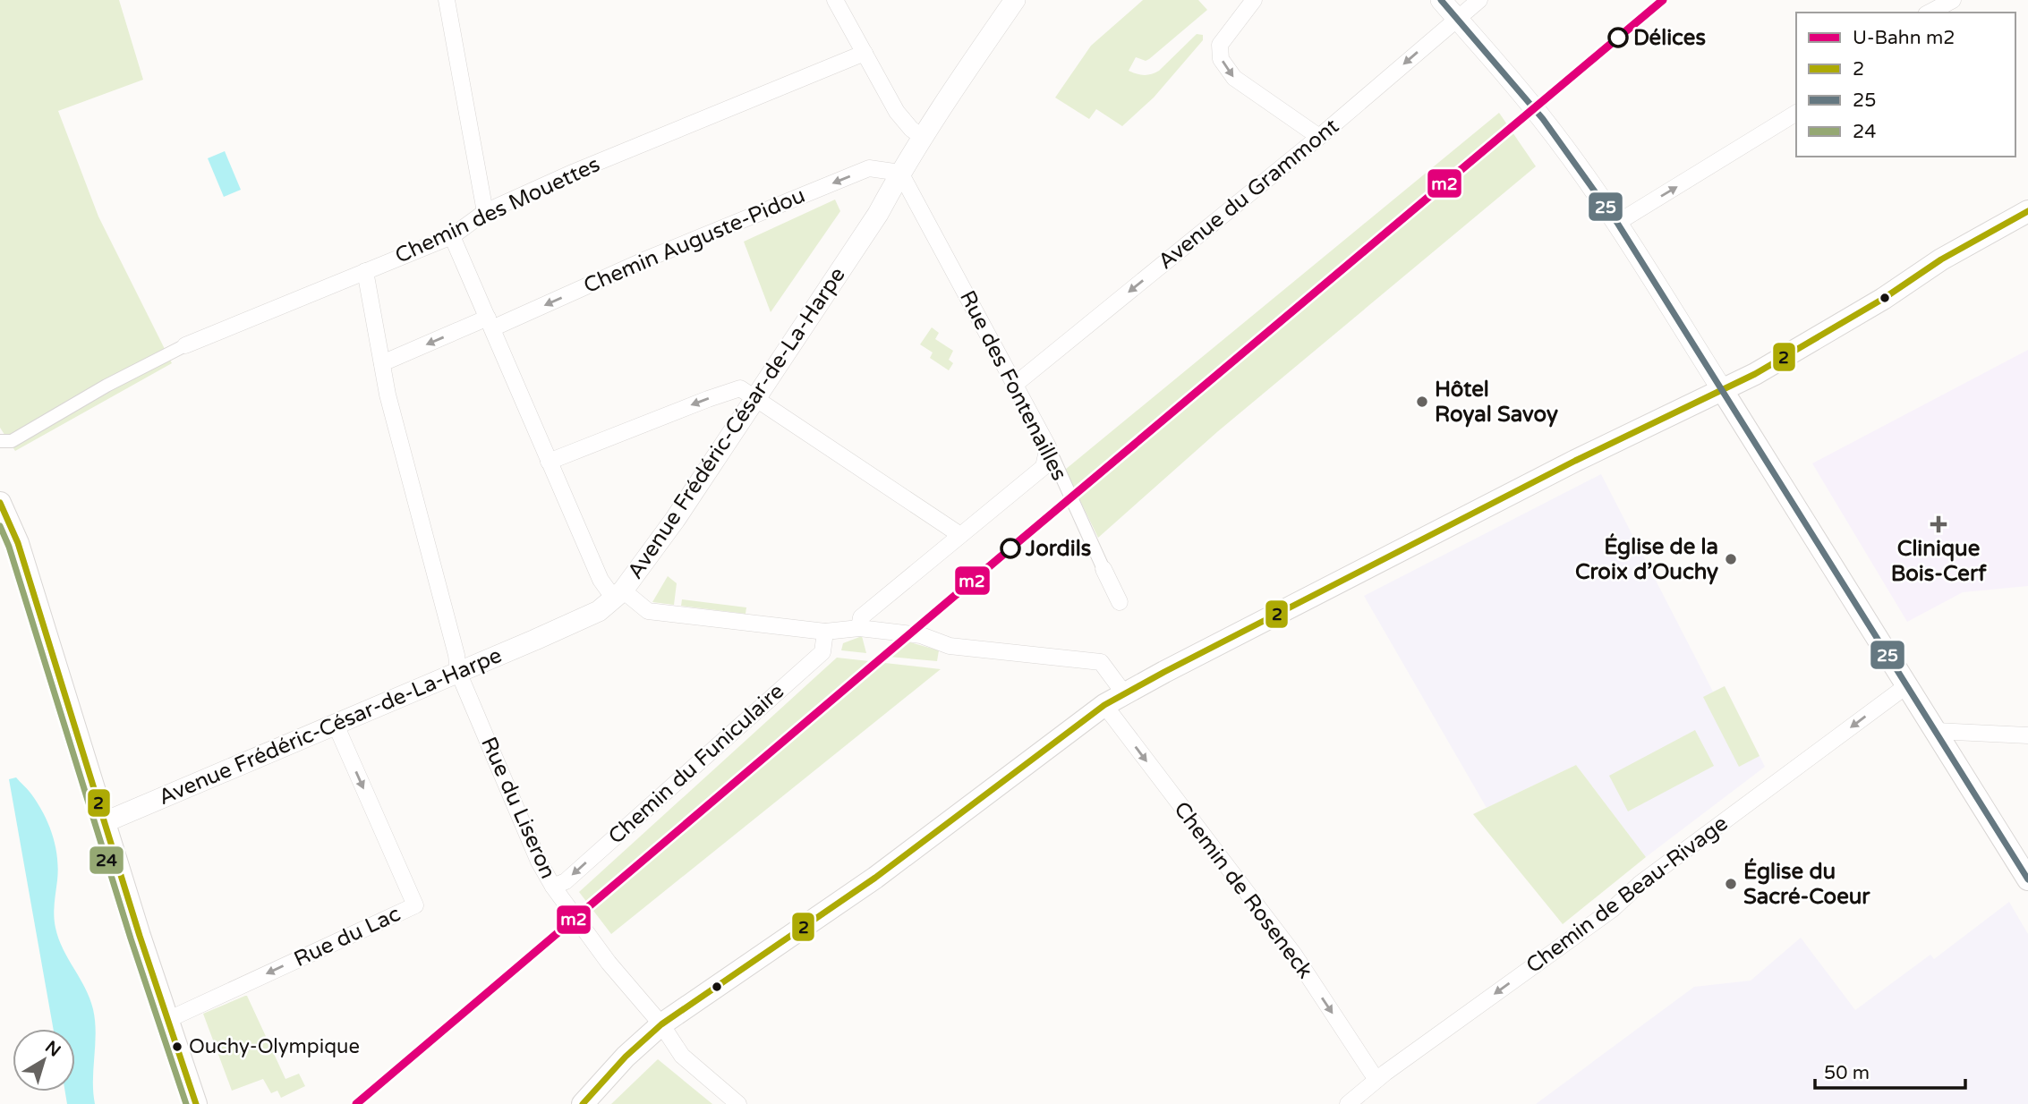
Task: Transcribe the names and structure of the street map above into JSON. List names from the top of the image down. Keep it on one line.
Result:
{"streets":{"street":["Avenue du Grammont","Chemin des Mouettes","Chemin Auguste-Pidou","Rue des Fontenailles","Avenue Frédéric-César-de-La-Harpe","Chemin du Funiculaire","Rue du Liseron","Chemin de Roseneck","Chemin de Beau-Rivage","Rue du Lac"]},"crossings":[["Avenue du Grammont","Rue des Fontenailles"],["Chemin Auguste-Pidou","Rue des Fontenailles"],["Chemin Auguste-Pidou","Avenue Frédéric-César-de-La-Harpe"],["Rue des Fontenailles","Avenue Frédéric-César-de-La-Harpe"],["Avenue Frédéric-César-de-La-Harpe","Rue du Liseron"],["Avenue Frédéric-César-de-La-Harpe","Rue du Lac"],["Chemin du Funiculaire","Rue du Liseron"],["Chemin de Roseneck","Chemin de Beau-Rivage"]],"one_way":["Avenue du Grammont","Chemin Auguste-Pidou","Chemin du Funiculaire","Chemin de Roseneck","Chemin de Beau-Rivage"],"places":{"other":["Délices","Hôtel Royal Savoy","Jordils","Église de la Croix d’Ouchy","Église du Sacré-Coeur","Ouchy-Olympique"],"health":["Clinique Bois-Cerf"]},"lines":["metro line m2","transit line 25","transit line 2","transit line 24"],"legend":["U-Bahn m2","2","25","24"],"scale_bar":"50 m","north":"top right"}
